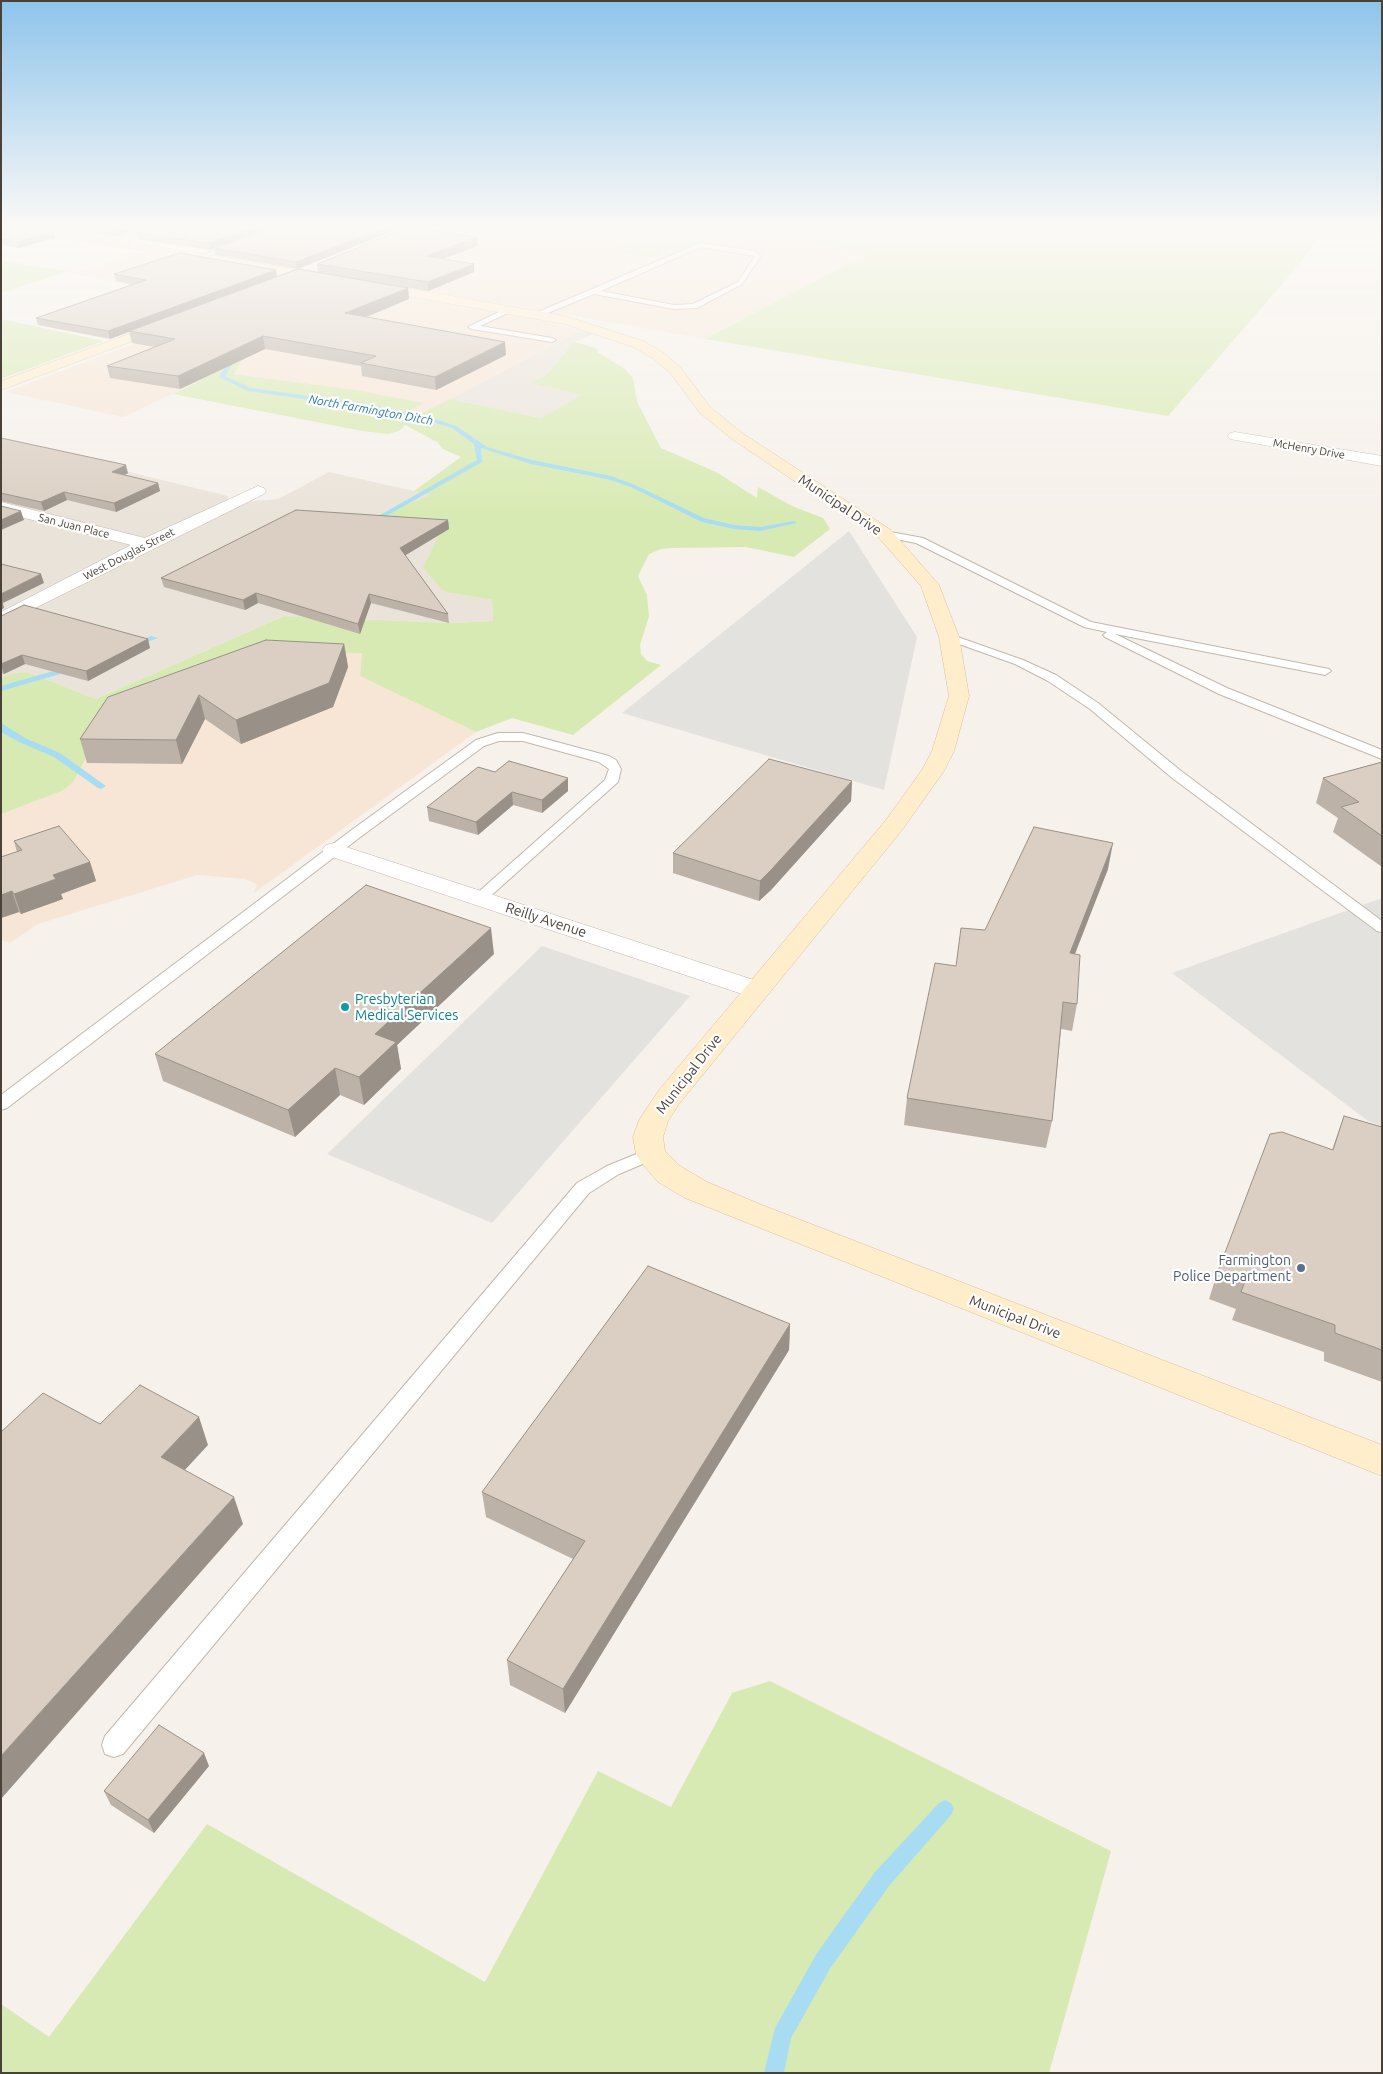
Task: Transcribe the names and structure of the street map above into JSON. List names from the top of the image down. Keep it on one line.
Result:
{"streets":{"main road":["Municipal Drive"],"street":["McHenry Drive","San Juan Place","West Douglas Street","Reilly Avenue"]},"crossings":[["Municipal Drive","Reilly Avenue"],["San Juan Place","West Douglas Street"]],"water":["North Farmington Ditch"],"places":["Presbyterian Medical Services","Farmington Police Department"]}
